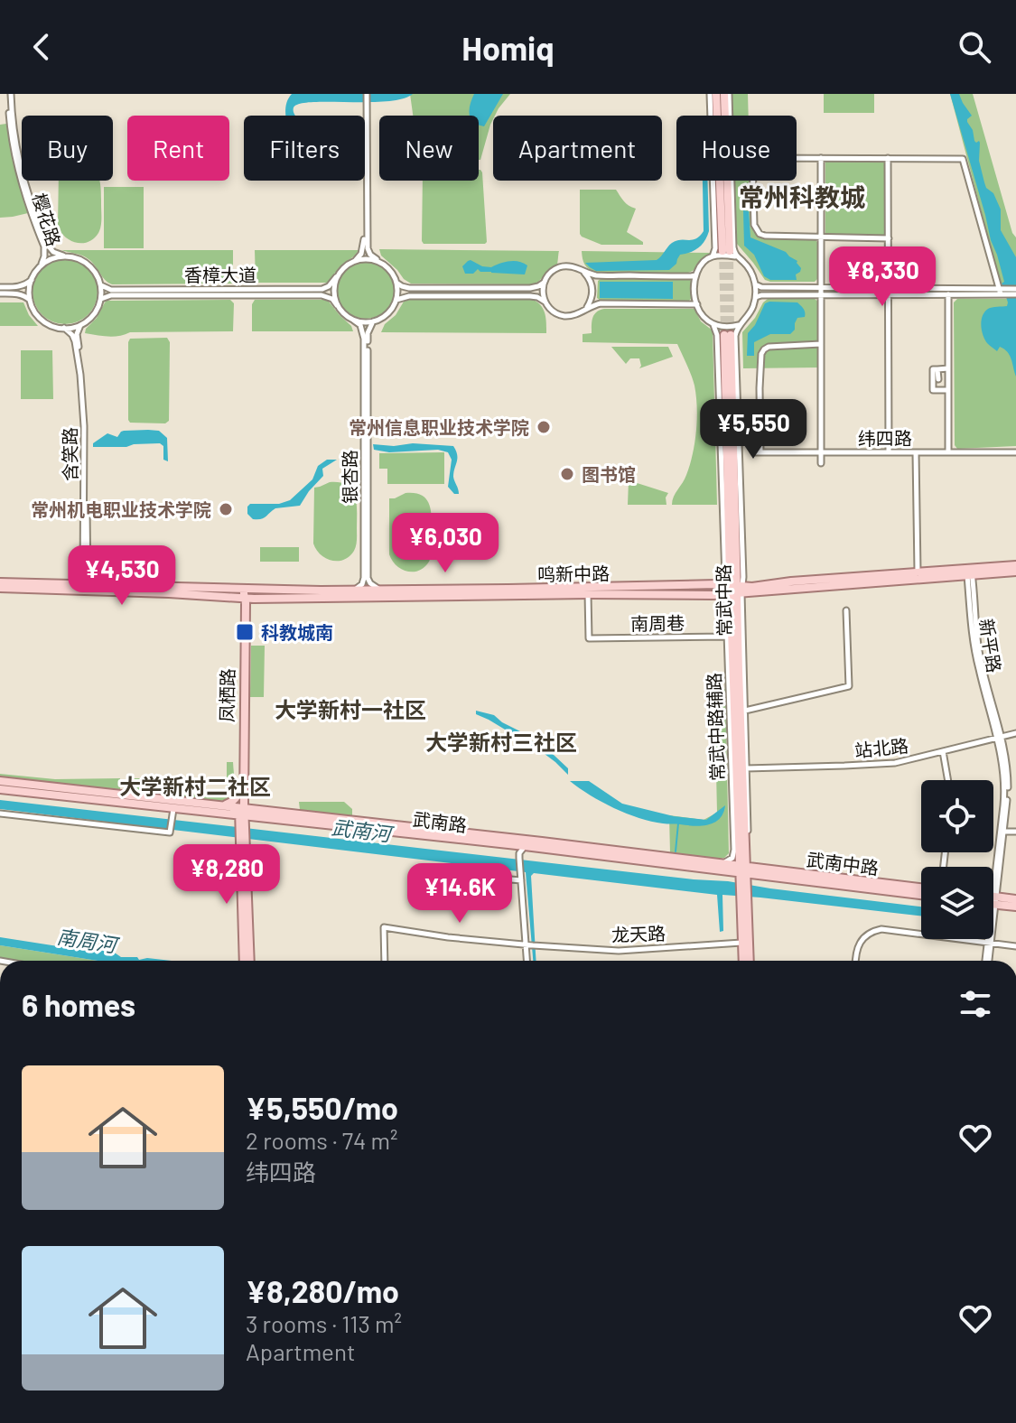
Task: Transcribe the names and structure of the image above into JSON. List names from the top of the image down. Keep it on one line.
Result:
{"streets":{"main road":["鸣新中路","常武中路","凤栖路","武南路","武南中路"],"street":["樱花路","香樟大道","纬四路","含笑路","银杏路","南周巷","新平路","常武中路辅路","站北路","龙天路"]},"crossings":[["樱花路","香樟大道"],["樱花路","含笑路"],["香樟大道","含笑路"],["香樟大道","银杏路"],["含笑路","鸣新中路"],["银杏路","鸣新中路"],["鸣新中路","常武中路"],["鸣新中路","南周巷"],["鸣新中路","新平路"],["鸣新中路","凤栖路"],["常武中路","南周巷"],["常武中路","常武中路辅路"],["常武中路","站北路"],["常武中路","武南路"],["常武中路","武南中路"],["新平路","站北路"],["凤栖路","武南路"],["武南路","武南中路"]],"districts":["常州科教城","大学新村一社区","大学新村三社区","大学新村二社区"],"water":["武南河","南周河"],"places":{"other":["常州信息职业技术学院","图书馆","常州机电职业技术学院"],"transit":["科教城南"]},"page":{"header":"Homiq","chip":["Buy","Rent","Filters","New","Apartment","House"],"price":["¥8,330","¥5,550","¥6,030","¥4,530","¥8,280","¥14.6K"],"heading":"6 homes","list":[{"name":"¥5,550/mo","note":"2 rooms · 74 m² · 纬四路"},{"name":"¥8,280/mo","note":"3 rooms · 113 m² · Apartment"}]}}
